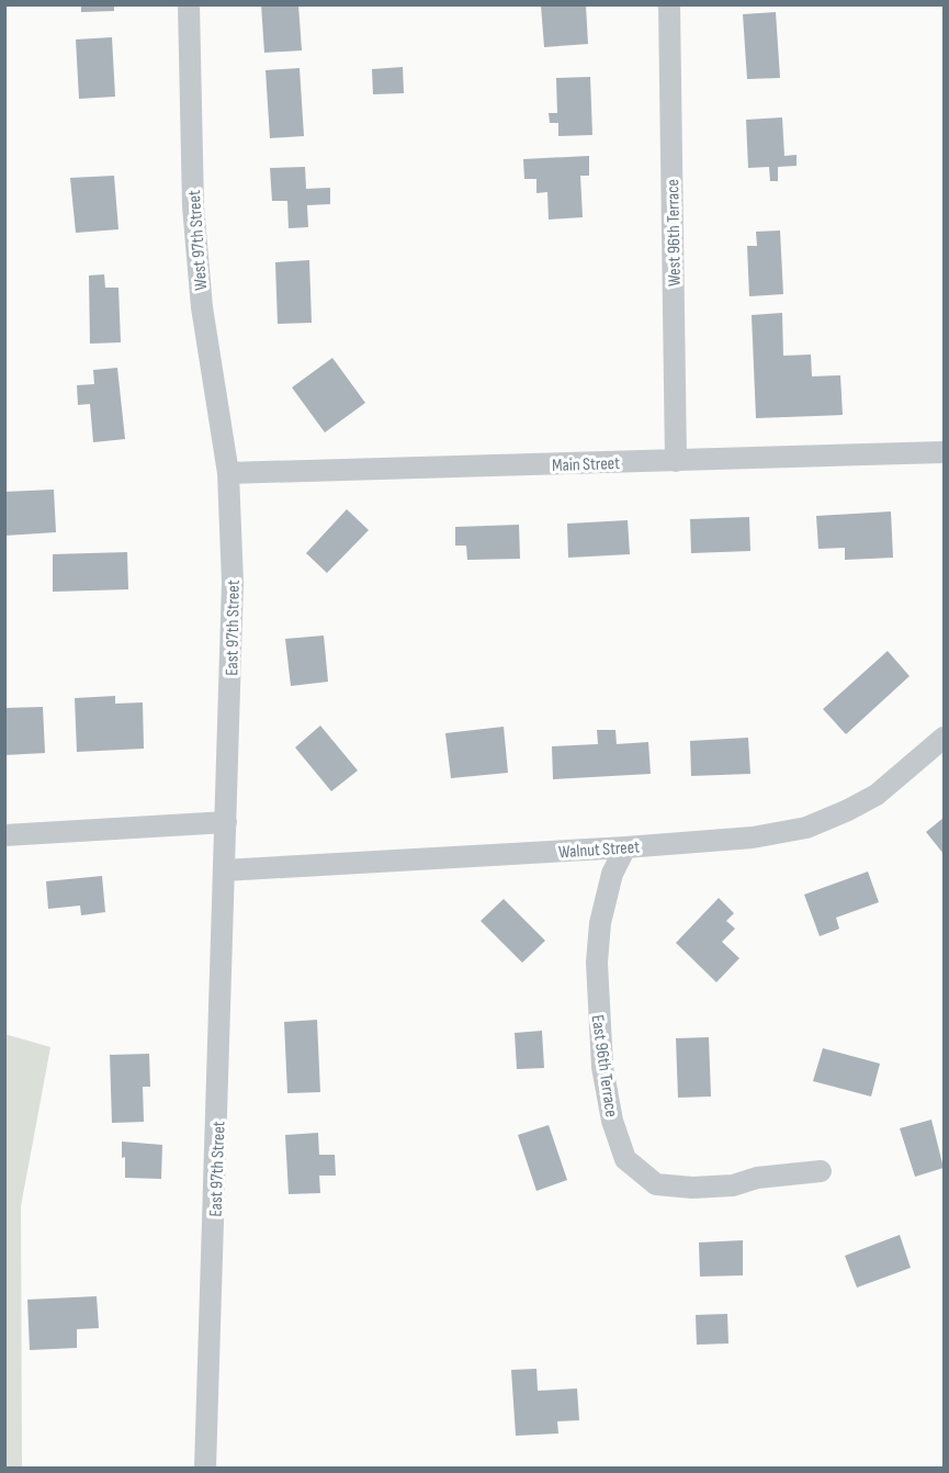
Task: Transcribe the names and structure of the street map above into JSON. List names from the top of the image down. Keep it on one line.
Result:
{"streets":{"street":["West 96th Terrace","West 97th Street","Main Street","East 97th Street","Walnut Street","East 96th Terrace"]},"crossings":[["West 96th Terrace","Main Street"],["West 97th Street","Main Street"],["West 97th Street","East 97th Street"],["Main Street","East 97th Street"],["East 97th Street","Walnut Street"],["Walnut Street","East 96th Terrace"]]}
